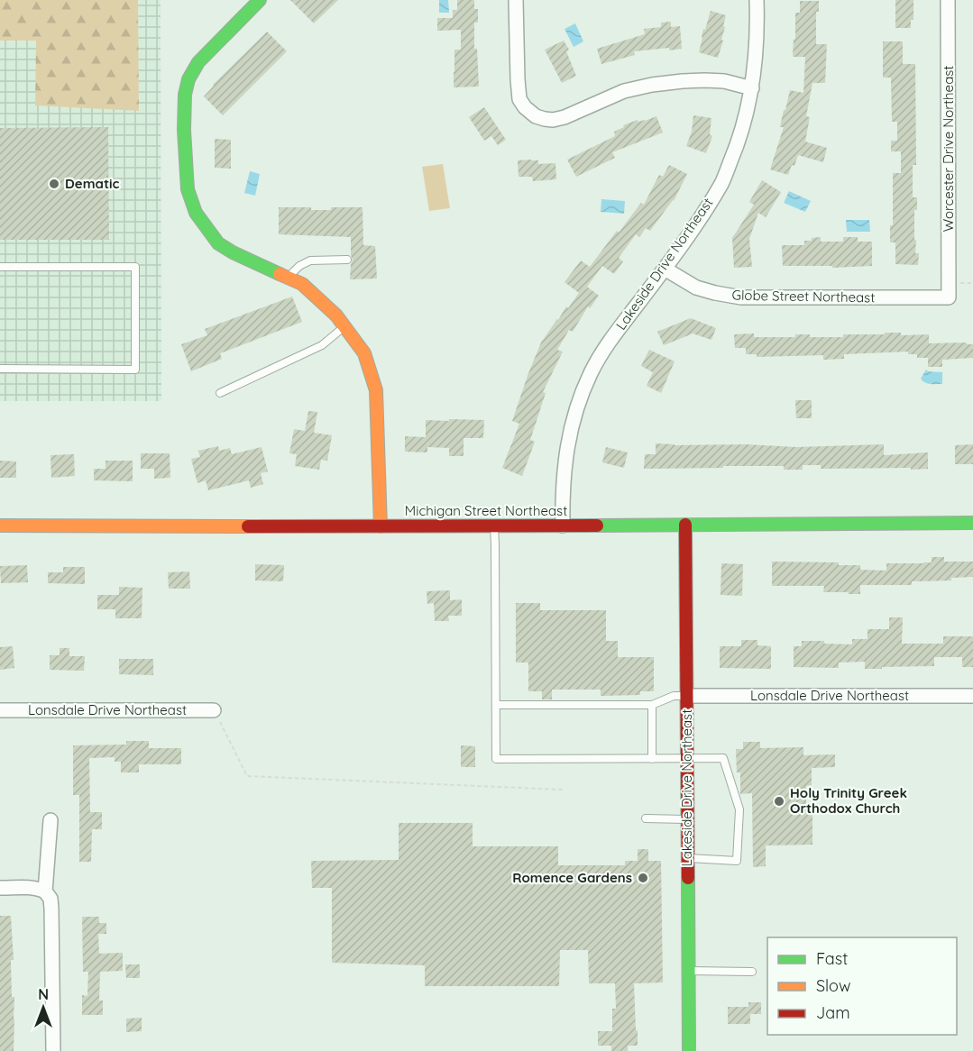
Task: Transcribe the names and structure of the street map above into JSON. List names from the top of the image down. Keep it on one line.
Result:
{"streets":{"street":["Worcester Drive Northeast","Lakeside Drive Northeast","Globe Street Northeast","Michigan Street Northeast","Lonsdale Drive Northeast"]},"crossings":[["Worcester Drive Northeast","Globe Street Northeast"],["Lakeside Drive Northeast","Globe Street Northeast"],["Lakeside Drive Northeast","Michigan Street Northeast"],["Lakeside Drive Northeast","Lonsdale Drive Northeast"]],"places":["Dematic","Holy Trinity Greek Orthodox Church","Romence Gardens"],"legend":["Fast","Slow","Jam"],"north":"top"}
